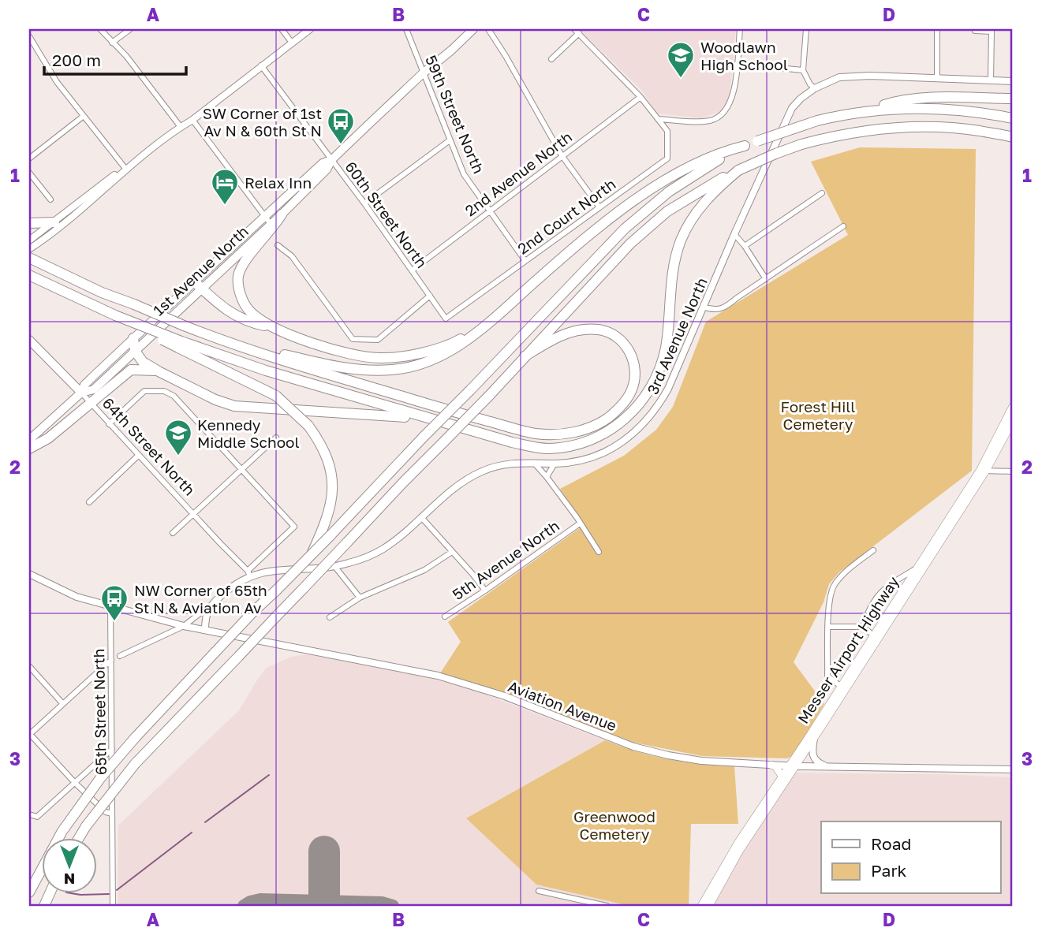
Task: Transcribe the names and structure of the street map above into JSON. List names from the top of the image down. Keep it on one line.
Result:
{"streets":{"main road":["1st Avenue North","64th Street North","Messer Airport Highway"],"street":["59th Street North","2nd Avenue North","60th Street North","2nd Court North","3rd Avenue North","5th Avenue North","Aviation Avenue","65th Street North"]},"crossings":[["59th Street North","2nd Avenue North"],["59th Street North","2nd Court North"],["59th Street North","1st Avenue North"],["2nd Avenue North","60th Street North"],["60th Street North","2nd Court North"],["60th Street North","1st Avenue North"],["1st Avenue North","64th Street North"],["3rd Avenue North","64th Street North"],["3rd Avenue North","Aviation Avenue"],["Messer Airport Highway","Aviation Avenue"],["Aviation Avenue","65th Street North"]],"parks":["Forest Hill Cemetery","Greenwood Cemetery"],"places":{"school or university":["Woodlawn High School","Kennedy Middle School"],"bus stop":["SW Corner of 1st Av N & 60th St N","NW Corner of 65th St N & Aviation Av"],"hotel":["Relax Inn"]},"legend":["Road","Park"],"scale_bar":"200 m","north":"bottom","grid":{"columns":["A","B","C","D"],"rows":["1","2","3"]}}
